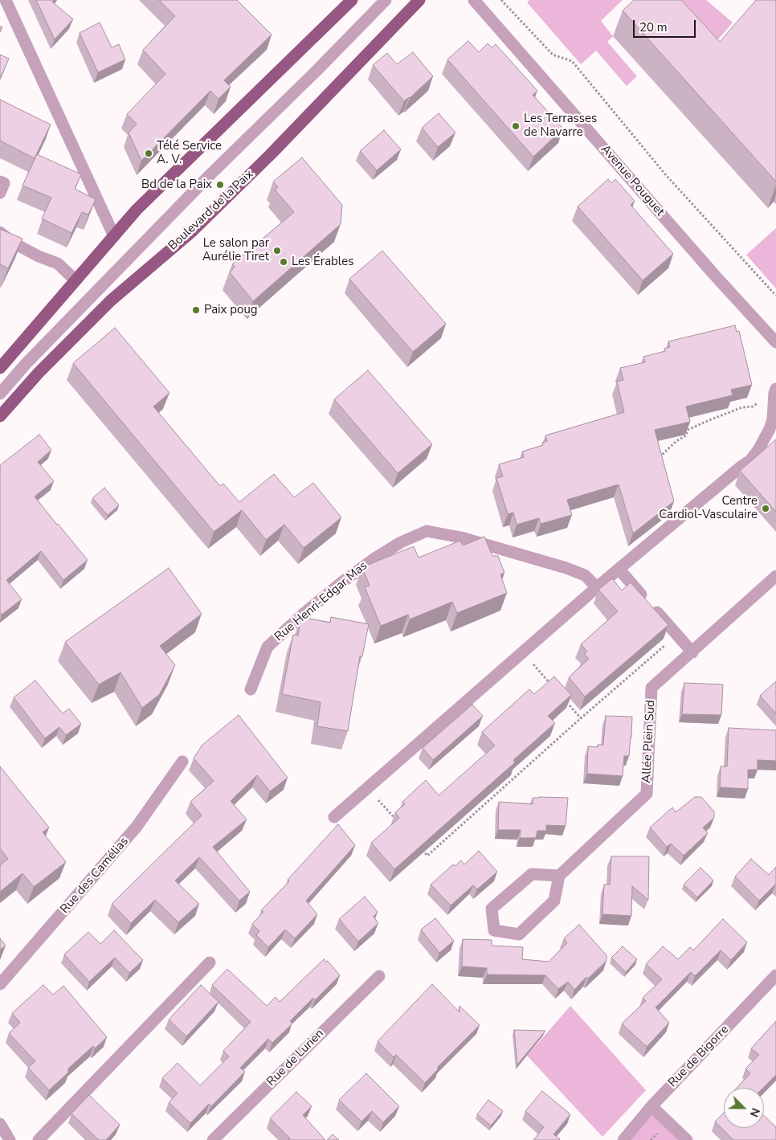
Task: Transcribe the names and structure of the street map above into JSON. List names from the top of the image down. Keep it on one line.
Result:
{"streets":{"main road":["Boulevard de la Paix"],"street":["Avenue Pouguet","Rue Henri-Edgar Mas","Allée Plein Sud","Rue des Camélias","Rue de Bigorre","Rue de Lurien"]},"places":["Les Terrasses de Navarre","Télé Service A. V.","Bd de la Paix","Le salon par Aurélie Tiret","Les Érables","Paix poug","Centre Cardiol-Vasculaire"],"scale_bar":"20 m","north":"bottom right"}
